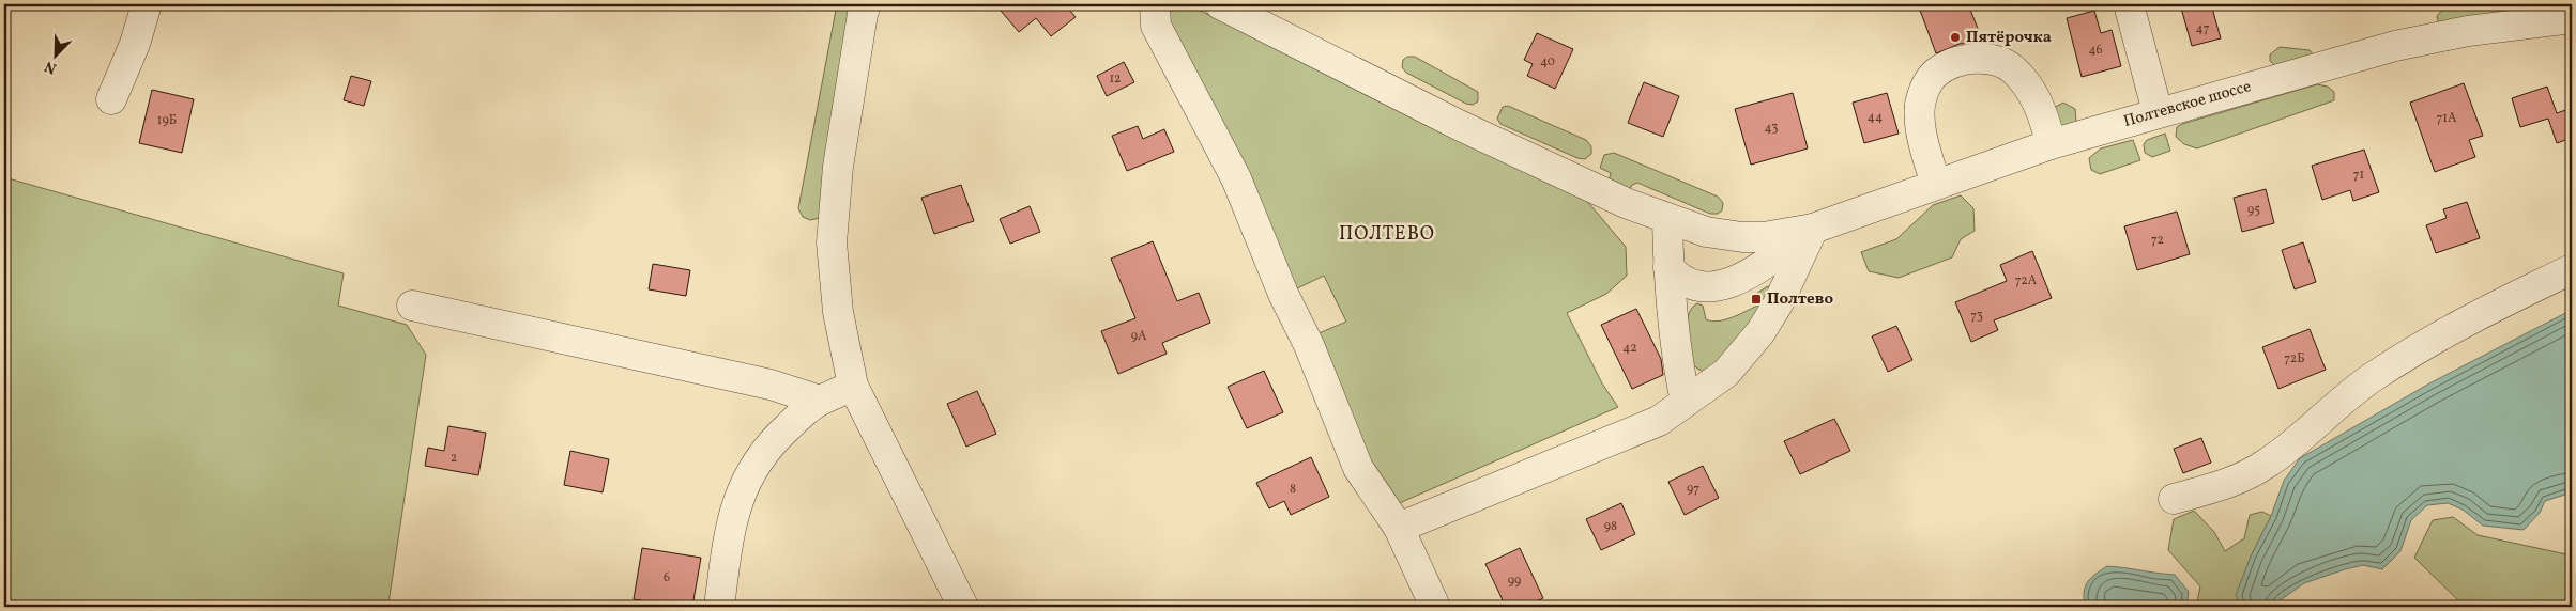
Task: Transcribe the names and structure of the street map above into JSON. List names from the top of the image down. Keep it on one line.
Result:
{"streets":{"street":["Полтевское шоссе"]},"districts":["ПОЛТЕВО"],"places":{"other":["Пятёрочка"],"transit":["Полтево"]},"house_numbers":["47","46","40","12","44","71А","19Б","43","71","95","72","72А","73","9А","42","72Б","2","8","97","98","6","99"],"north":"bottom left"}
